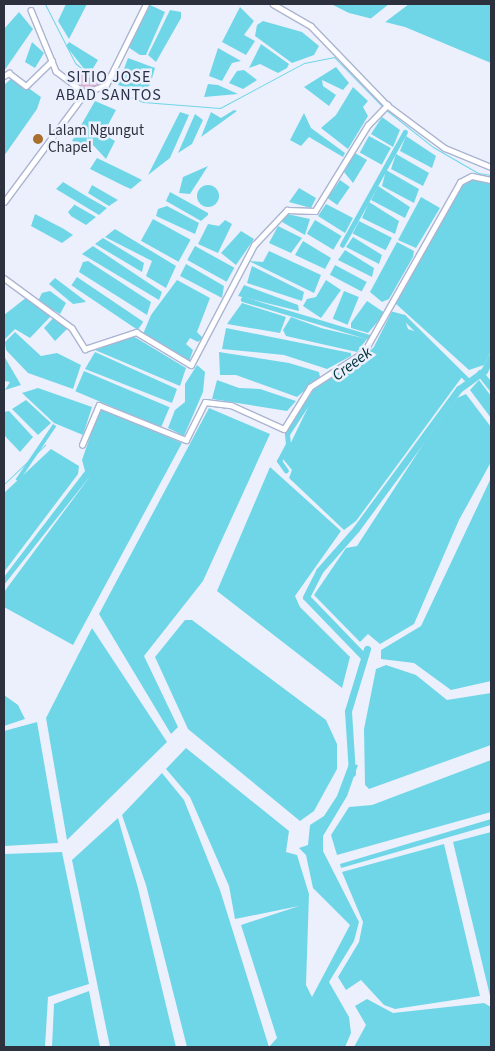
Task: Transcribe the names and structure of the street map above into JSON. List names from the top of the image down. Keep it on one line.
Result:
{"districts":["SITIO JOSE ABAD SANTOS"],"water":["Creeek"],"places":["Lalam Ngungut Chapel"]}
